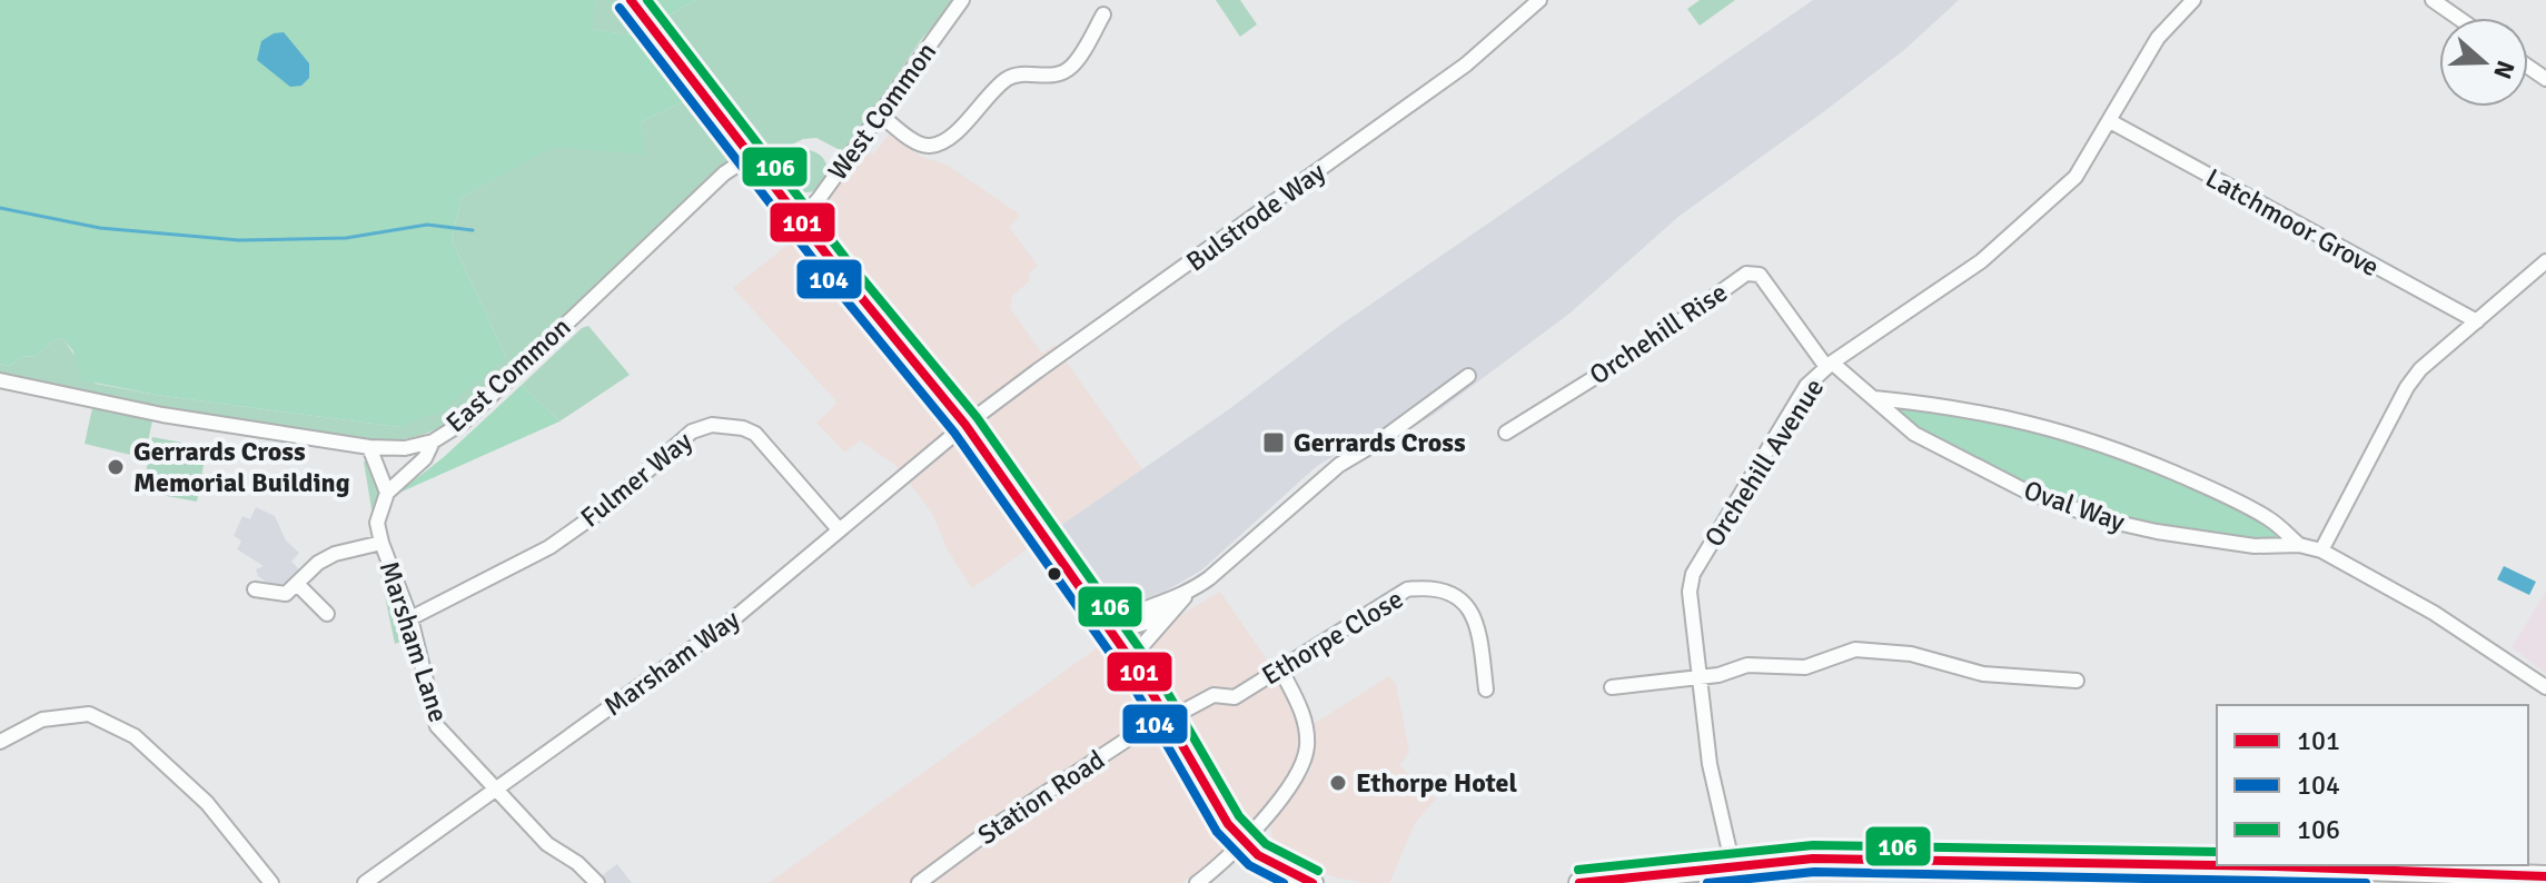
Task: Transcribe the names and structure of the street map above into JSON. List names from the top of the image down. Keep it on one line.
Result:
{"streets":{"street":["West Common","Bulstrode Way","Latchmoor Grove","Orchehill Rise","East Common","Orchehill Avenue","Fulmer Way","Oval Way","Ethorpe Close","Marsham Lane","Marsham Way","Station Road"]},"crossings":[["Bulstrode Way","Marsham Way"],["Latchmoor Grove","Orchehill Avenue"],["Orchehill Rise","Orchehill Avenue"],["Orchehill Rise","Oval Way"],["Orchehill Avenue","Oval Way"],["Fulmer Way","Marsham Lane"],["Fulmer Way","Marsham Way"],["Ethorpe Close","Station Road"],["Marsham Lane","Marsham Way"]],"places":{"transit":["Gerrards Cross"],"other":["Gerrards Cross Memorial Building","Ethorpe Hotel"]},"lines":["transit line 101","transit line 106","transit line 104"],"legend":["101","104","106"],"north":"right"}
